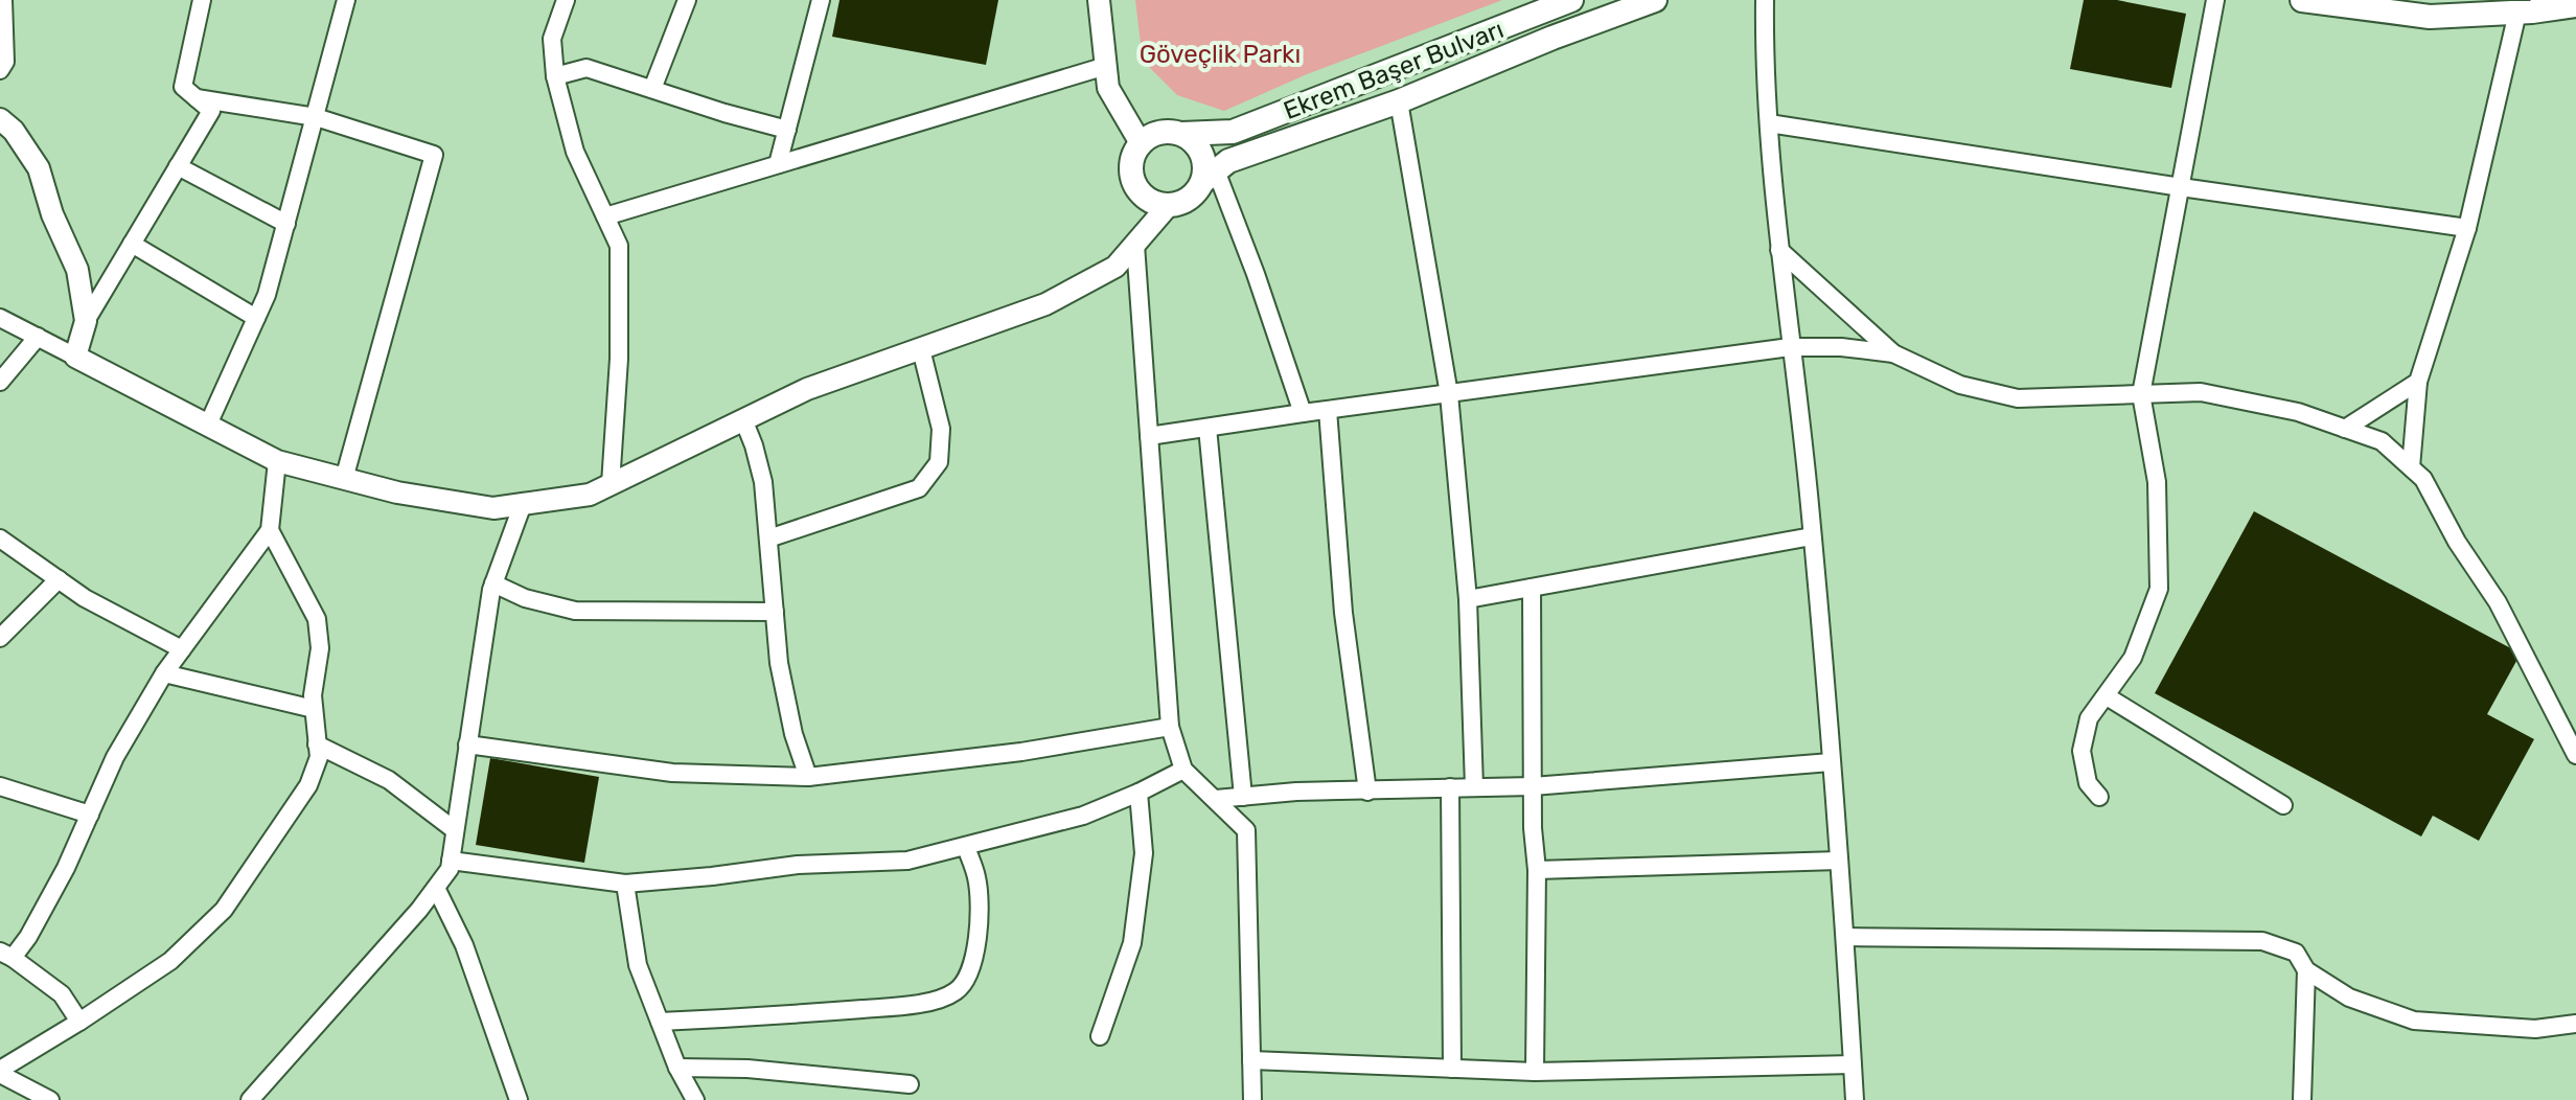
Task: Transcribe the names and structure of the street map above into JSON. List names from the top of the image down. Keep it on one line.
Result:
{"streets":{"main road":["Ekrem Başer Bulvarı"]},"parks":["Göveçlik Parkı"]}
